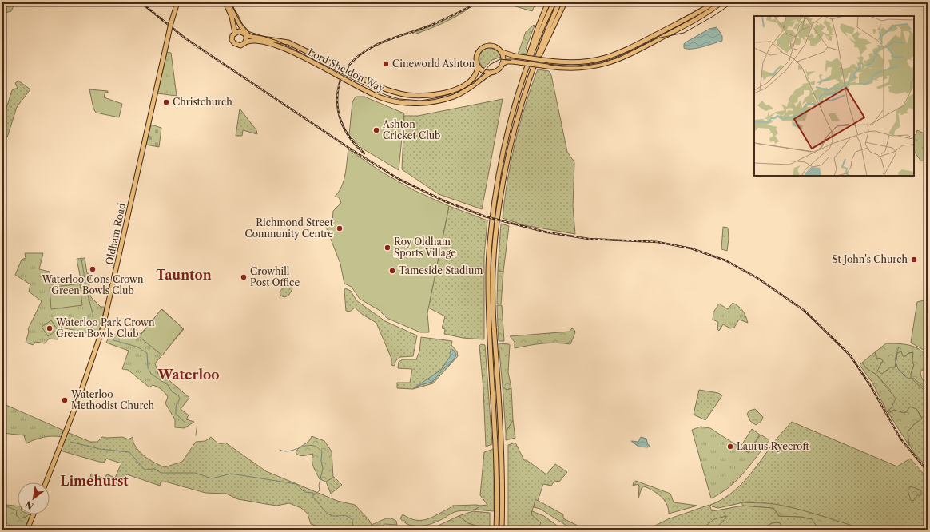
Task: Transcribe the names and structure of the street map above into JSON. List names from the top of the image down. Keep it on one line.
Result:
{"streets":{"highway":["Lord Sheldon Way","Oldham Road"]},"districts":["Taunton","Waterloo","Limehurst"],"places":["Cineworld Ashton","Christchurch","Ashton Cricket Club","Richmond Street Community Centre","Roy Oldham Sports Village","St John's Church","Waterloo Cons Crown Green Bowls Club","Tameside Stadium","Crowhill Post Office","Waterloo Park Crown Green Bowls Club","Waterloo Methodist Church","Laurus Ryecroft"],"north":"bottom left"}
